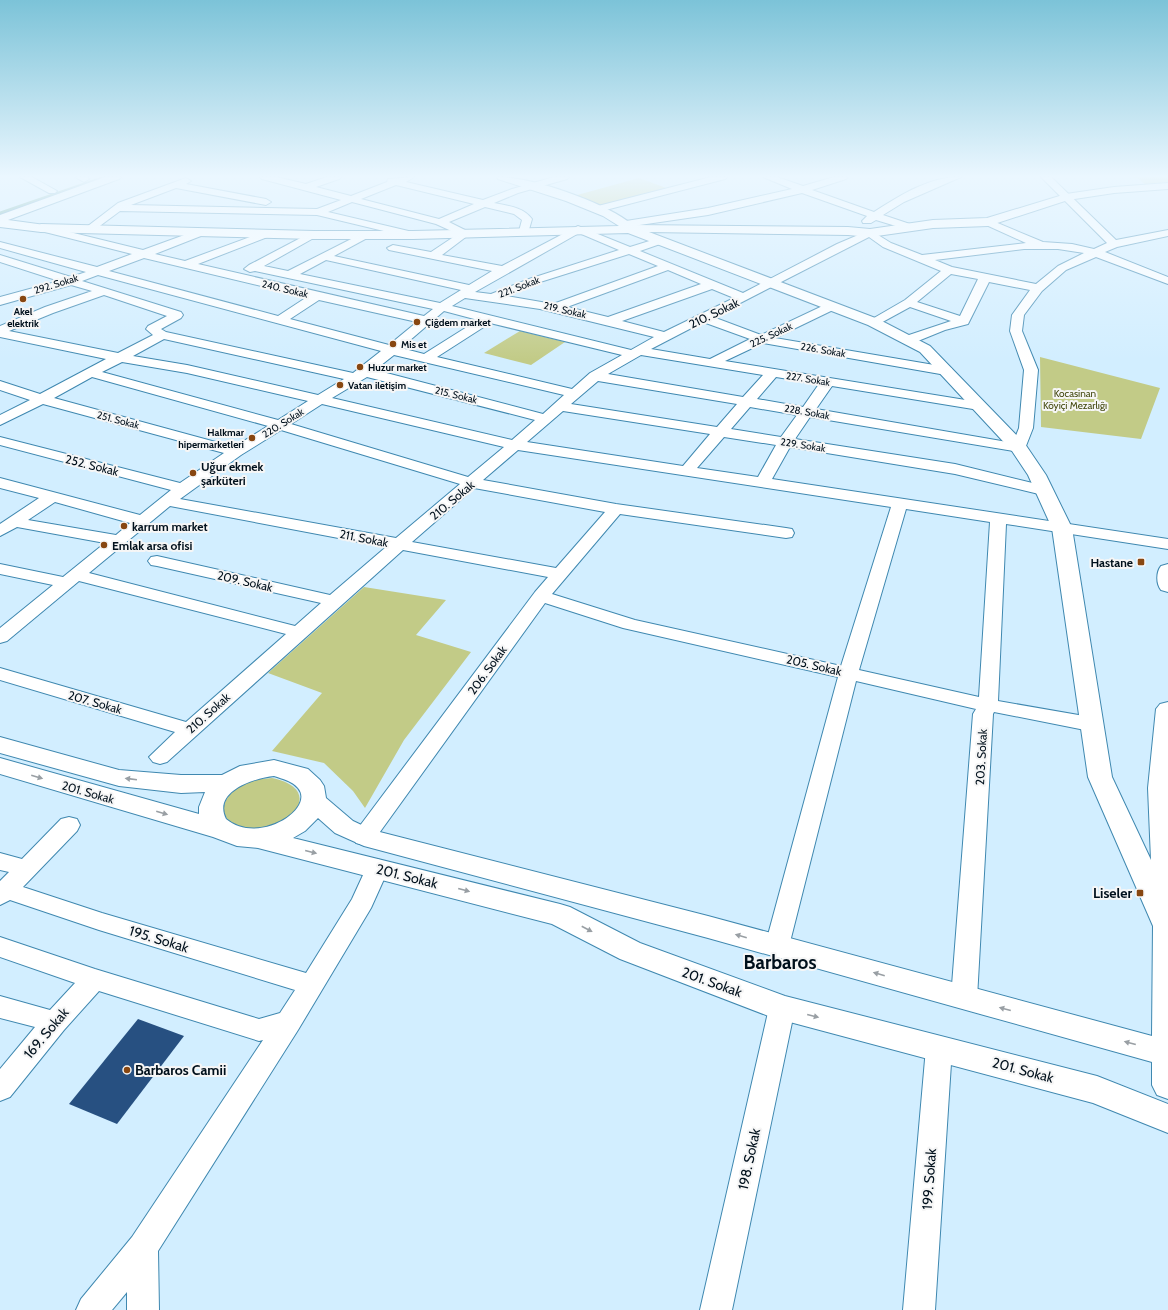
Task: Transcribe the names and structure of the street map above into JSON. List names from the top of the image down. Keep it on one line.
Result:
{"streets":{"street":["292. Sokak","221. Sokak","240. Sokak","219. Sokak","210. Sokak","225. Sokak","226. Sokak","227. Sokak","215. Sokak","228. Sokak","251. Sokak","220. Sokak","229. Sokak","252. Sokak","211. Sokak","209. Sokak","205. Sokak","206. Sokak","207. Sokak","203. Sokak","201. Sokak","195. Sokak","169. Sokak","198. Sokak","199. Sokak"]},"crossings":[["292. Sokak","240. Sokak"],["221. Sokak","219. Sokak"],["240. Sokak","220. Sokak"],["219. Sokak","210. Sokak"],["219. Sokak","220. Sokak"],["210. Sokak","226. Sokak"],["210. Sokak","227. Sokak"],["210. Sokak","215. Sokak"],["210. Sokak","228. Sokak"],["210. Sokak","229. Sokak"],["210. Sokak","211. Sokak"],["210. Sokak","209. Sokak"],["210. Sokak","207. Sokak"],["225. Sokak","226. Sokak"],["225. Sokak","227. Sokak"],["227. Sokak","220. Sokak"],["215. Sokak","220. Sokak"],["251. Sokak","220. Sokak"],["220. Sokak","252. Sokak"],["220. Sokak","211. Sokak"],["211. Sokak","206. Sokak"],["205. Sokak","206. Sokak"],["205. Sokak","203. Sokak"],["206. Sokak","201. Sokak"],["203. Sokak","201. Sokak"],["201. Sokak","198. Sokak"],["201. Sokak","199. Sokak"]],"districts":["Barbaros"],"parks":["Kocasinan Köyiçi Mezarlığı"],"places":{"other":["Akel elektrik","Çiğdem market","Mis et","Huzur market","Vatan iletişim","Halkmar hipermarketleri","Uğur ekmek şarküteri","karrum market","Emlak arsa ofisi","Barbaros Camii"],"transit":["Hastane","Liseler"]}}
